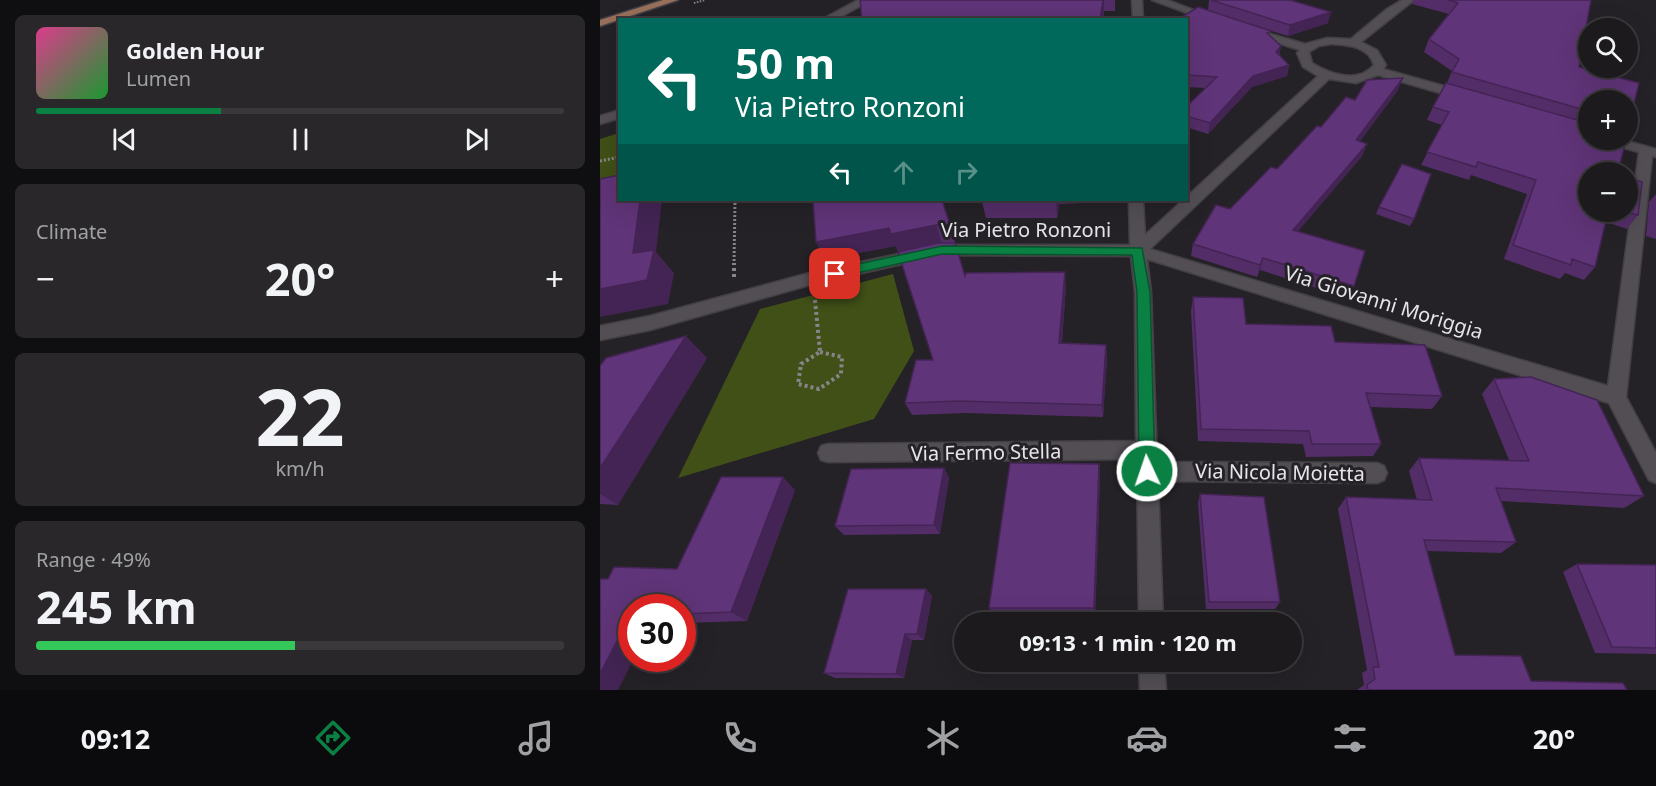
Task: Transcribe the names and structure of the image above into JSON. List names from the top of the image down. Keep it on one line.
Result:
{"streets":{"street":["Via Pietro Ronzoni","Via Giovanni Moriggia","Via Fermo Stella","Via Nicola Moietta"]},"crossings":[["Via Pietro Ronzoni","Via Giovanni Moriggia"],["Via Fermo Stella","Via Nicola Moietta"]],"page":{"map_buttons":["+","−"],"turn":["50 m","Via Pietro Ronzoni"],"song":["Golden Hour","Lumen"],"tile":["Climate",["22","km/h"],["Range · 49%","245 km"]],"heat":["−","20°","+"],"limit":"30","trip":"09:13 · 1 min · 120 m","tabs":["09:12","20°"]}}
